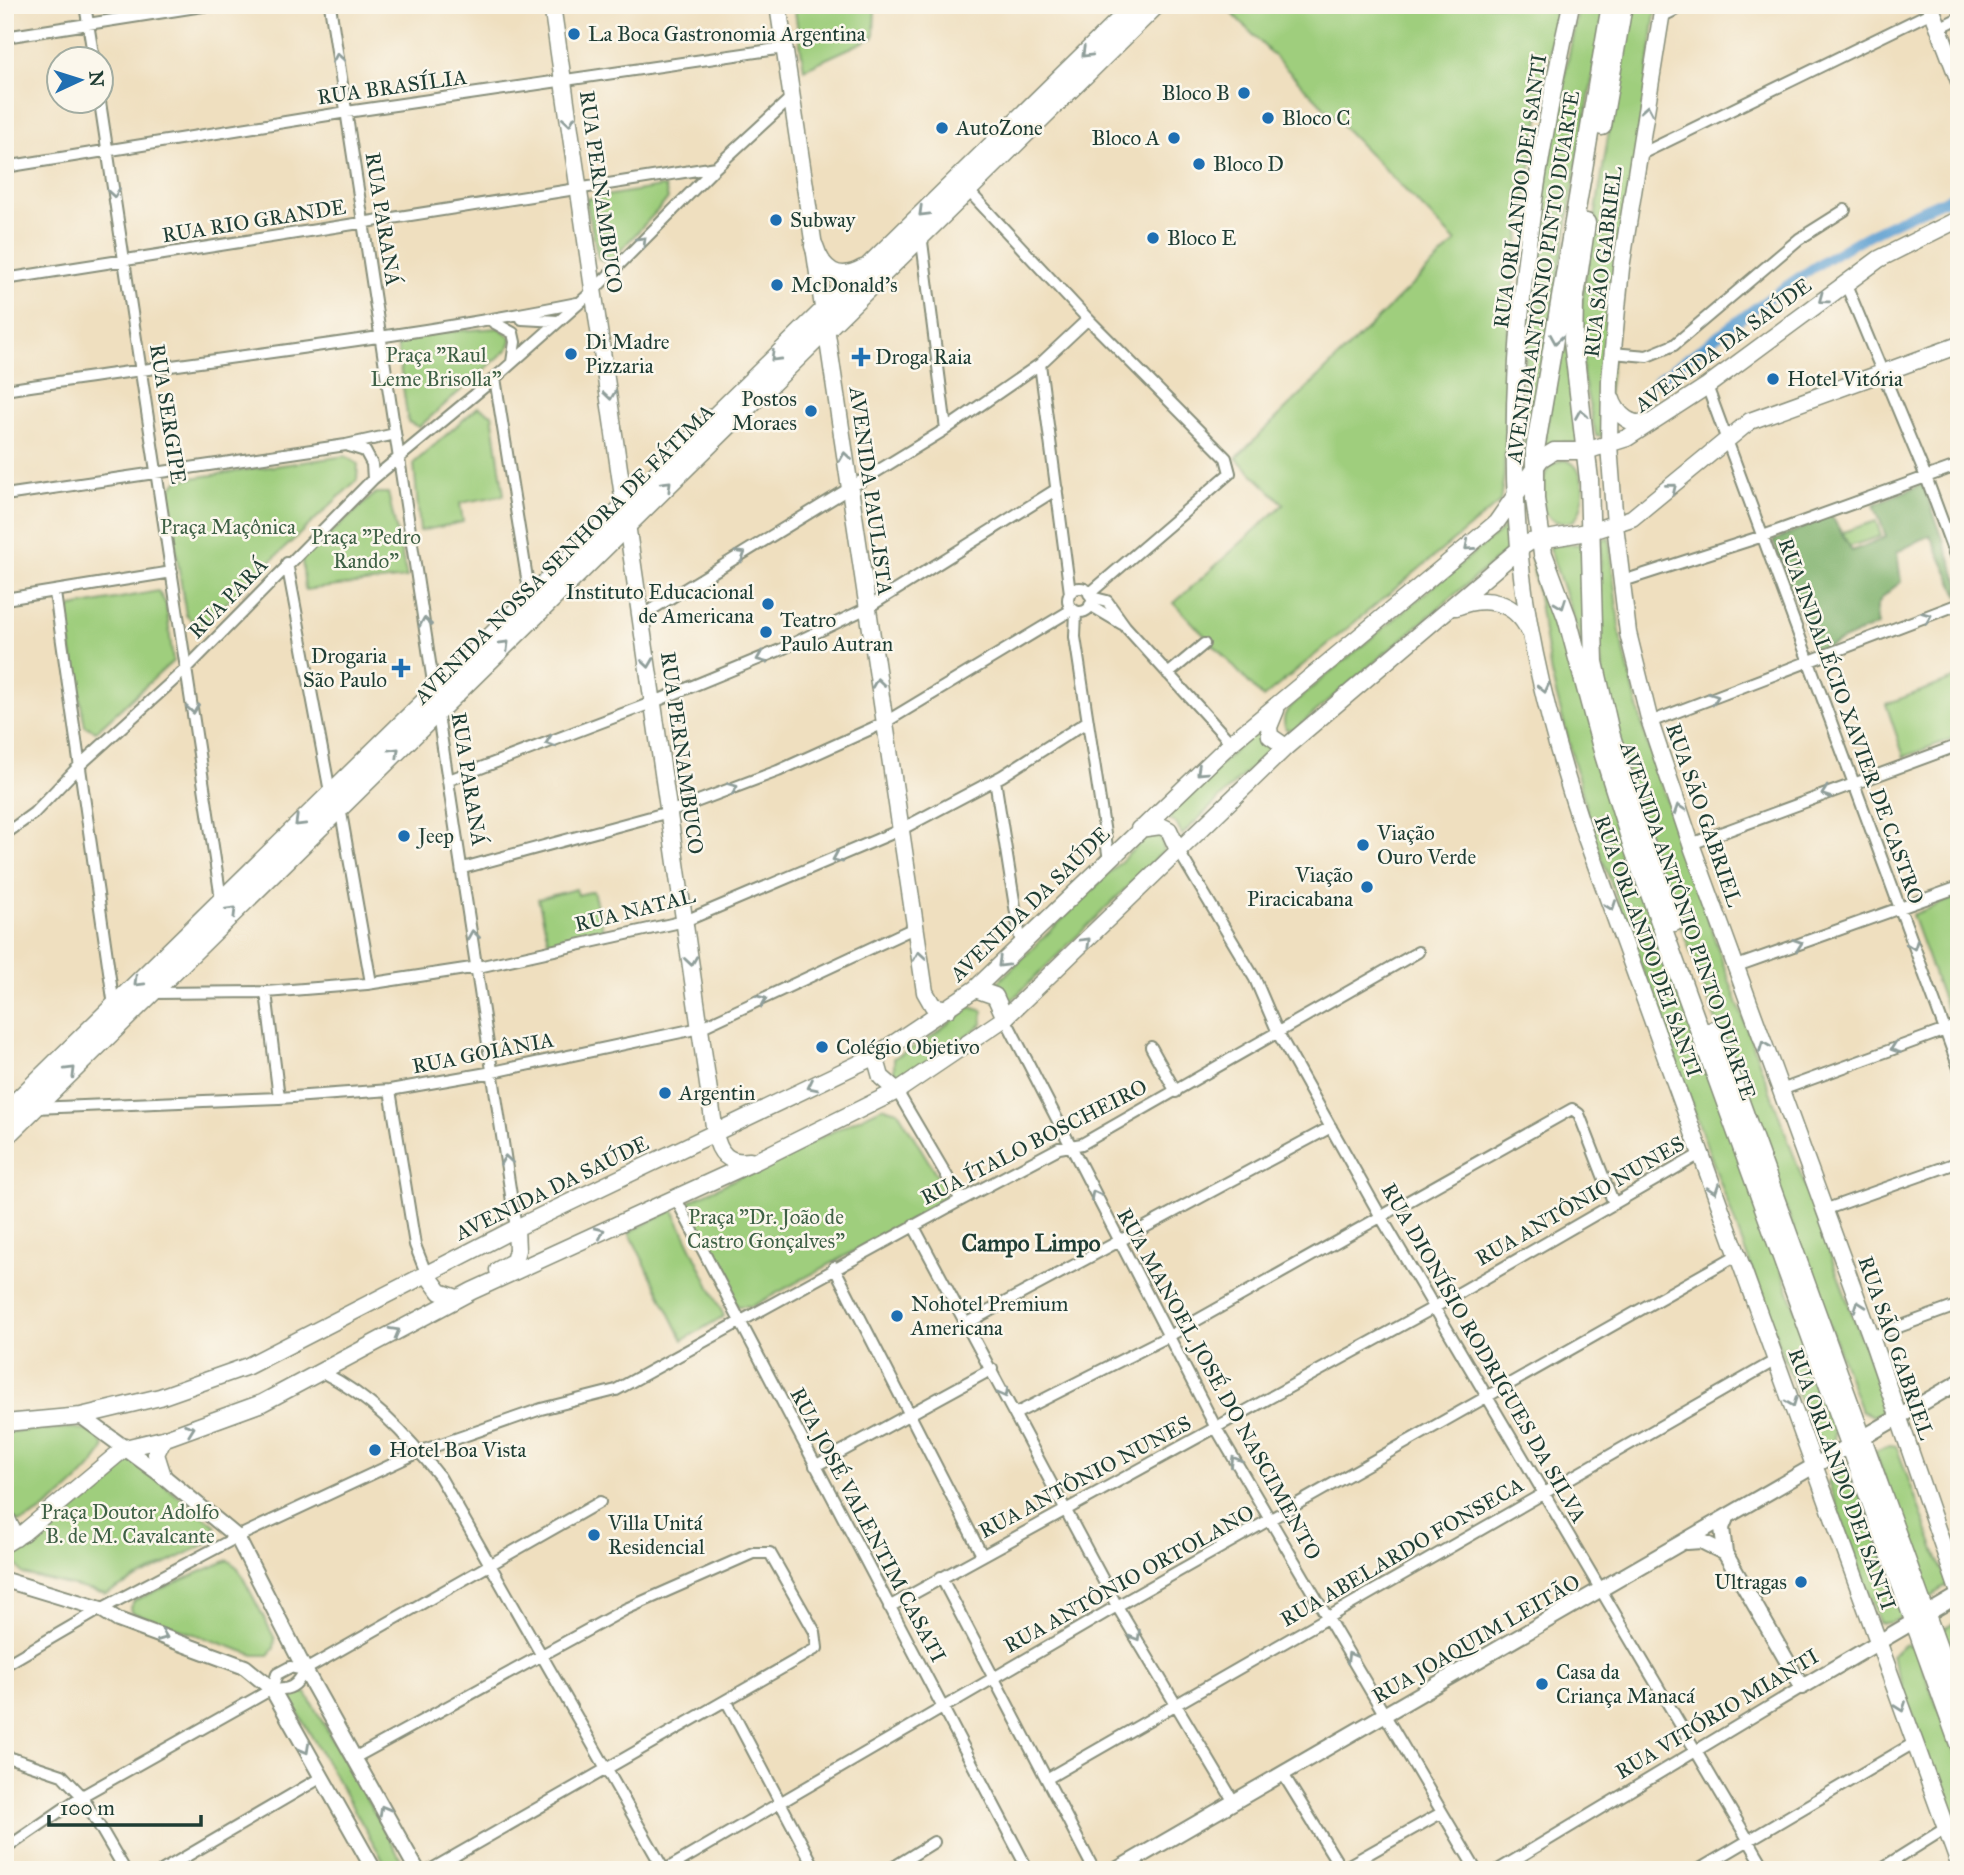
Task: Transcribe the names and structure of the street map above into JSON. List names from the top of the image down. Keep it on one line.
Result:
{"streets":{"main road":["RUA ORLANDO DEI SANTI","RUA PERNAMBUCO","RUA SÃO GABRIEL","AVENIDA ANTÔNIO PINTO DUARTE","AVENIDA DA SAÚDE","AVENIDA PAULISTA","AVENIDA NOSSA SENHORA DE FÁTIMA"],"street":["RUA BRASÍLIA","RUA PARANÁ","RUA RIO GRANDE","RUA SERGIPE","RUA PARÁ","RUA INDALÉCIO XAVIER DE CASTRO","RUA NATAL","RUA GOIÂNIA","RUA ÍTALO BOSCHEIRO","RUA ANTÔNIO NUNES","RUA DIONÍSIO RODRIGUES DA SILVA","RUA MANOEL JOSÉ DO NASCIMENTO","RUA JOSÉ VALENTIM CASATI","RUA ABELARDO FONSECA","RUA ANTÔNIO ORTOLANO","RUA JOAQUIM LEITÃO","RUA VITÓRIO MIANTI"]},"crossings":[["RUA BRASÍLIA","RUA PERNAMBUCO"],["RUA BRASÍLIA","RUA PARANÁ"],["RUA BRASÍLIA","RUA SERGIPE"],["RUA BRASÍLIA","AVENIDA PAULISTA"],["RUA ORLANDO DEI SANTI","AVENIDA DA SAÚDE"],["RUA ORLANDO DEI SANTI","RUA ANTÔNIO NUNES"],["RUA ORLANDO DEI SANTI","RUA ABELARDO FONSECA"],["RUA ORLANDO DEI SANTI","RUA ANTÔNIO ORTOLANO"],["RUA ORLANDO DEI SANTI","RUA JOAQUIM LEITÃO"],["RUA ORLANDO DEI SANTI","RUA VITÓRIO MIANTI"],["RUA PERNAMBUCO","RUA RIO GRANDE"],["RUA PERNAMBUCO","AVENIDA DA SAÚDE"],["RUA PERNAMBUCO","AVENIDA NOSSA SENHORA DE FÁTIMA"],["RUA PERNAMBUCO","RUA PARÁ"],["RUA PERNAMBUCO","RUA NATAL"],["RUA PERNAMBUCO","RUA GOIÂNIA"],["RUA PARANÁ","RUA RIO GRANDE"],["RUA PARANÁ","AVENIDA DA SAÚDE"],["RUA PARANÁ","AVENIDA NOSSA SENHORA DE FÁTIMA"],["RUA PARANÁ","RUA PARÁ"],["RUA PARANÁ","RUA NATAL"],["RUA PARANÁ","RUA GOIÂNIA"],["RUA RIO GRANDE","RUA SERGIPE"],["RUA RIO GRANDE","RUA PARÁ"],["RUA SÃO GABRIEL","AVENIDA DA SAÚDE"],["RUA SÃO GABRIEL","RUA JOAQUIM LEITÃO"],["RUA SÃO GABRIEL","RUA VITÓRIO MIANTI"],["AVENIDA ANTÔNIO PINTO DUARTE","AVENIDA DA SAÚDE"],["AVENIDA ANTÔNIO PINTO DUARTE","RUA JOAQUIM LEITÃO"],["AVENIDA ANTÔNIO PINTO DUARTE","RUA VITÓRIO MIANTI"],["AVENIDA DA SAÚDE","AVENIDA PAULISTA"],["AVENIDA DA SAÚDE","RUA INDALÉCIO XAVIER DE CASTRO"],["RUA SERGIPE","AVENIDA NOSSA SENHORA DE FÁTIMA"],["RUA SERGIPE","RUA PARÁ"],["AVENIDA PAULISTA","AVENIDA NOSSA SENHORA DE FÁTIMA"],["AVENIDA PAULISTA","RUA PARÁ"],["AVENIDA PAULISTA","RUA NATAL"],["AVENIDA PAULISTA","RUA GOIÂNIA"],["AVENIDA NOSSA SENHORA DE FÁTIMA","RUA NATAL"],["AVENIDA NOSSA SENHORA DE FÁTIMA","RUA GOIÂNIA"],["RUA ÍTALO BOSCHEIRO","RUA DIONÍSIO RODRIGUES DA SILVA"],["RUA ÍTALO BOSCHEIRO","RUA MANOEL JOSÉ DO NASCIMENTO"],["RUA ÍTALO BOSCHEIRO","RUA JOSÉ VALENTIM CASATI"],["RUA ANTÔNIO NUNES","RUA DIONÍSIO RODRIGUES DA SILVA"],["RUA ANTÔNIO NUNES","RUA MANOEL JOSÉ DO NASCIMENTO"],["RUA ANTÔNIO NUNES","RUA JOSÉ VALENTIM CASATI"],["RUA DIONÍSIO RODRIGUES DA SILVA","RUA ABELARDO FONSECA"],["RUA DIONÍSIO RODRIGUES DA SILVA","RUA ANTÔNIO ORTOLANO"],["RUA DIONÍSIO RODRIGUES DA SILVA","RUA JOAQUIM LEITÃO"],["RUA DIONÍSIO RODRIGUES DA SILVA","RUA VITÓRIO MIANTI"],["RUA MANOEL JOSÉ DO NASCIMENTO","RUA ABELARDO FONSECA"],["RUA MANOEL JOSÉ DO NASCIMENTO","RUA ANTÔNIO ORTOLANO"],["RUA MANOEL JOSÉ DO NASCIMENTO","RUA JOAQUIM LEITÃO"],["RUA JOSÉ VALENTIM CASATI","RUA ANTÔNIO ORTOLANO"]],"one_way":["RUA ORLANDO DEI SANTI","RUA PERNAMBUCO","RUA PARANÁ","RUA SERGIPE","AVENIDA PAULISTA"],"districts":["Campo Limpo"],"parks":["Praça \"Raul Leme Brisolla\"","Praça Maçônica","Praça \"Pedro Rando\"","Praça \"Dr. João de Castro Gonçalves\"","Praça Doutor Adolfo B. de M. Cavalcante"],"places":{"other":["La Boca Gastronomia Argentina","Bloco B","Bloco C","AutoZone","Bloco A","Bloco D","Subway","Bloco E","McDonald's","Di Madre Pizzaria","Hotel Vitória","Postos Moraes","Instituto Educacional de Americana","Teatro Paulo Autran","Jeep","Viação Ouro Verde","Viação Piracicabana","Colégio Objetivo","Argentin","Nohotel Premium Americana","Hotel Boa Vista","Villa Unitá Residencial","Ultragas","Casa da Criança Manacá"],"health":["Droga Raia","Drogaria São Paulo"]},"scale_bar":"100 m","north":"right"}
